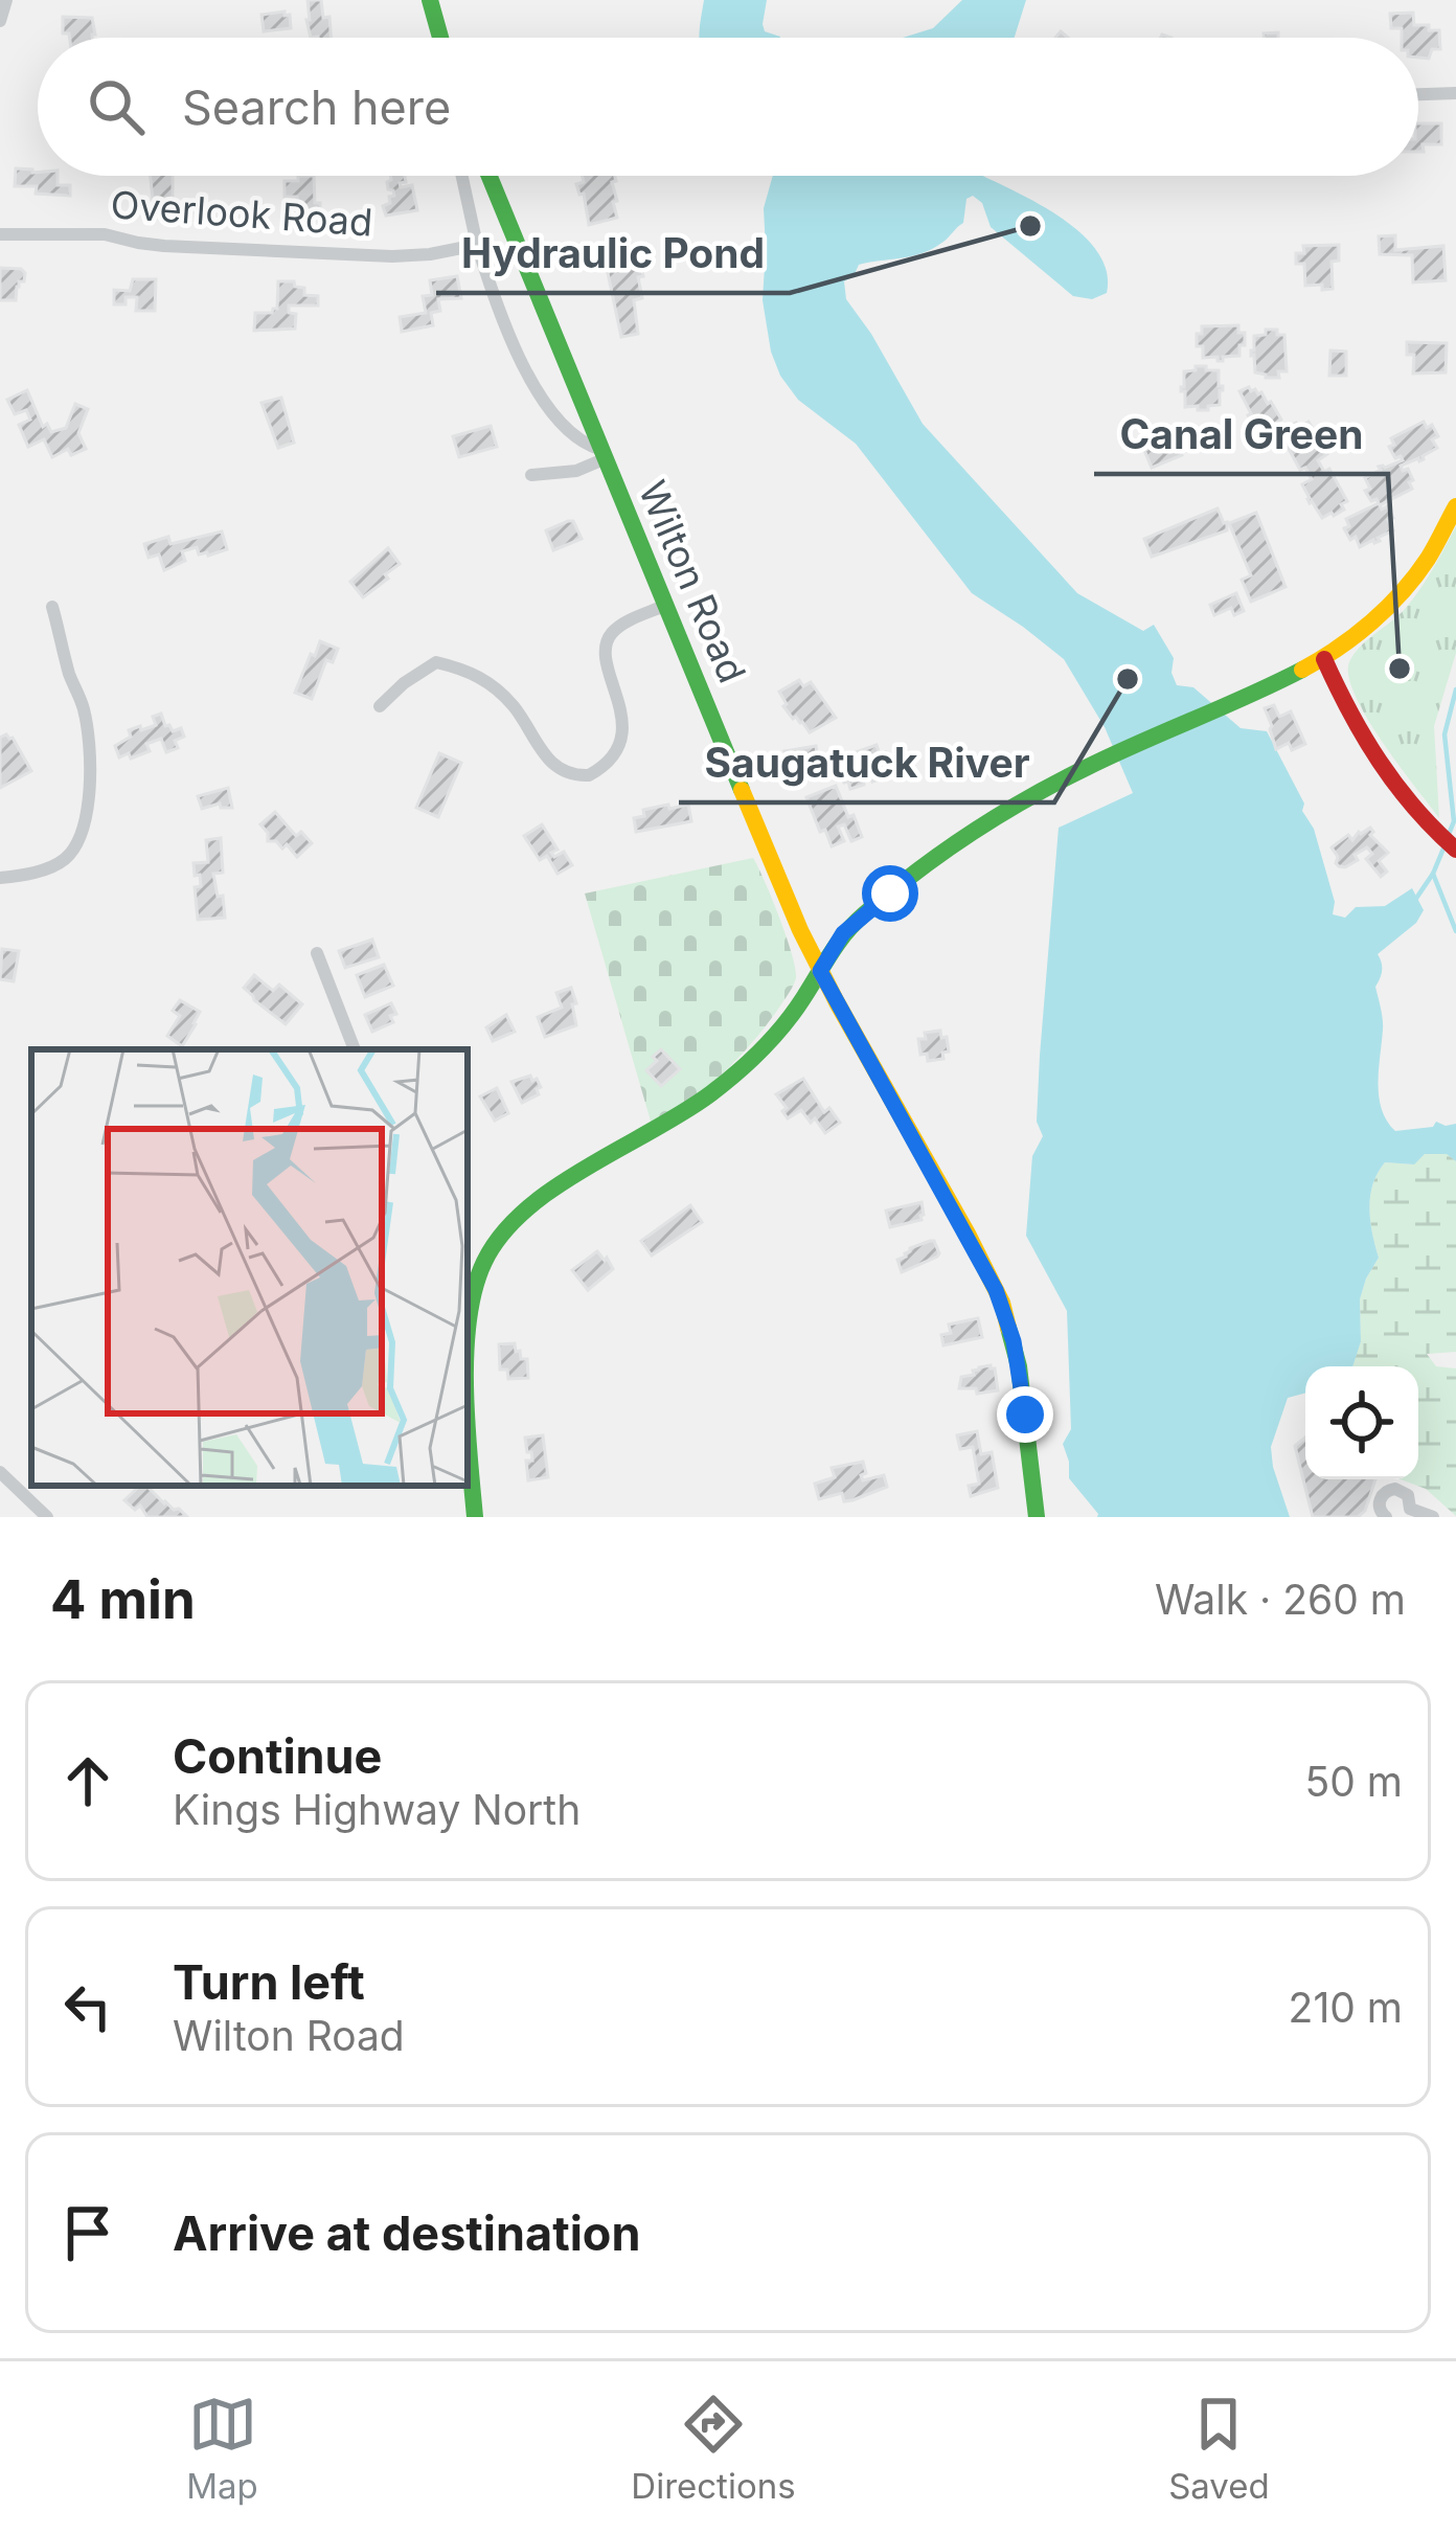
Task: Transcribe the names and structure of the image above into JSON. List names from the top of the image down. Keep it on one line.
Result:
{"streets":{"main road":["Wilton Road"],"street":["Overlook Road"]},"places":["Hydraulic Pond","Canal Green","Saugatuck River"],"page":{"search":"Search here","heading":["4 min","Walk · 260 m"],"list":[["Continue","Kings Highway North","50 m"],["Turn left","Wilton Road","210 m"],"Arrive at destination"],"nav":["Map","Directions","Saved"]}}
